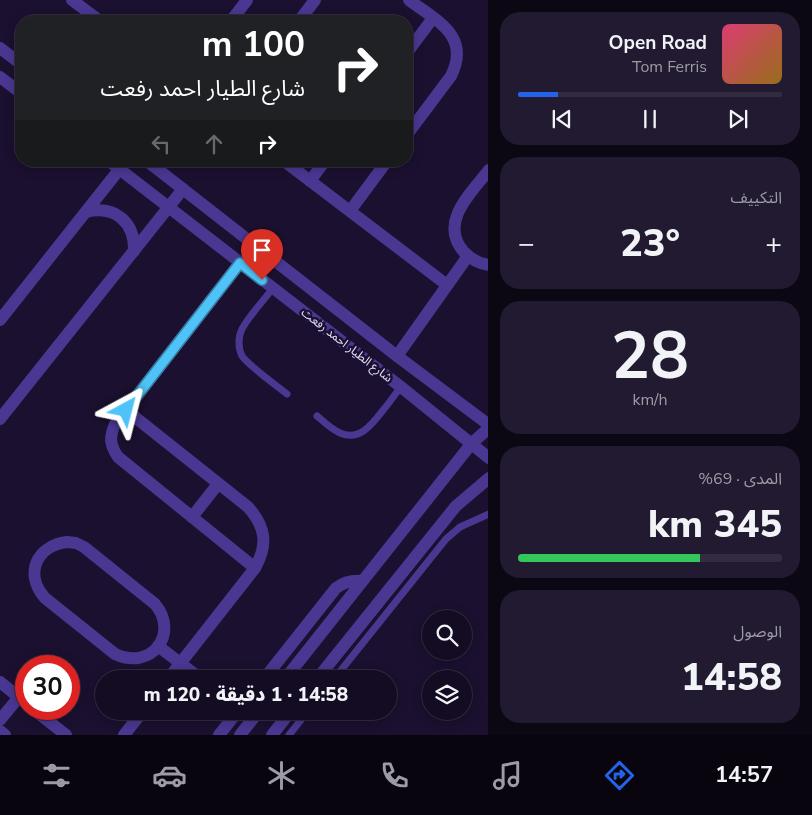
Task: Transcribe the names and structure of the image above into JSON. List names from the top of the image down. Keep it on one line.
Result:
{"streets":{"street":["شارع الطيار احمد رفعت"]},"page":{"turn":["100 m","شارع الطيار احمد رفعت"],"song":["Open Road","Tom Ferris"],"tile":["التكييف",["28","km/h"],["المدى · 69%","345 km"],["الوصول","14:58"]],"heat":["−","23°","+"],"limit":"30","trip":"14:58 · 1 دقيقة · 120 m","tabs":"14:57"}}
